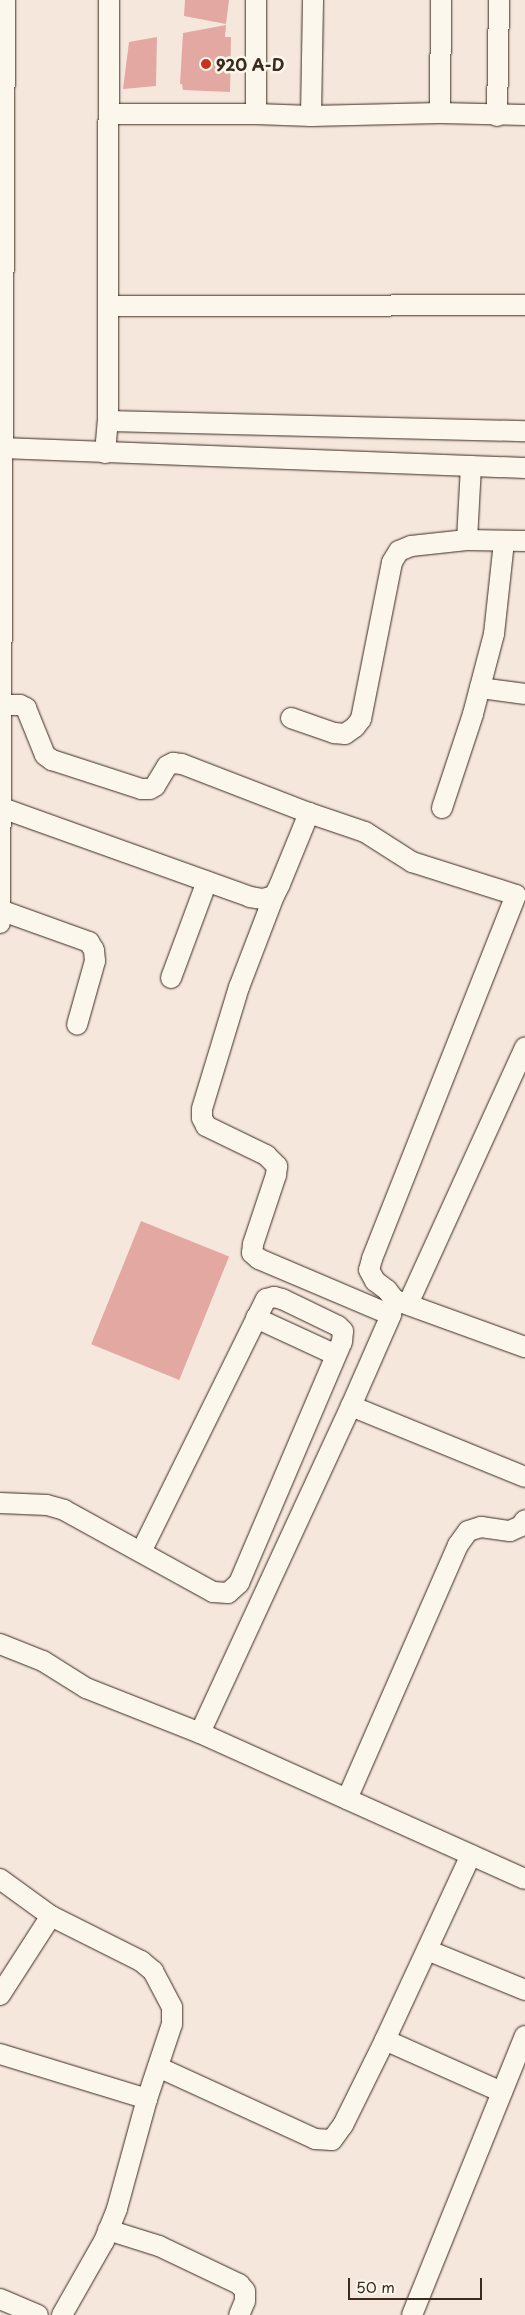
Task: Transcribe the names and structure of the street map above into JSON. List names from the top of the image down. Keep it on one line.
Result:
{"places":["920 A-D"],"scale_bar":"50 m"}
